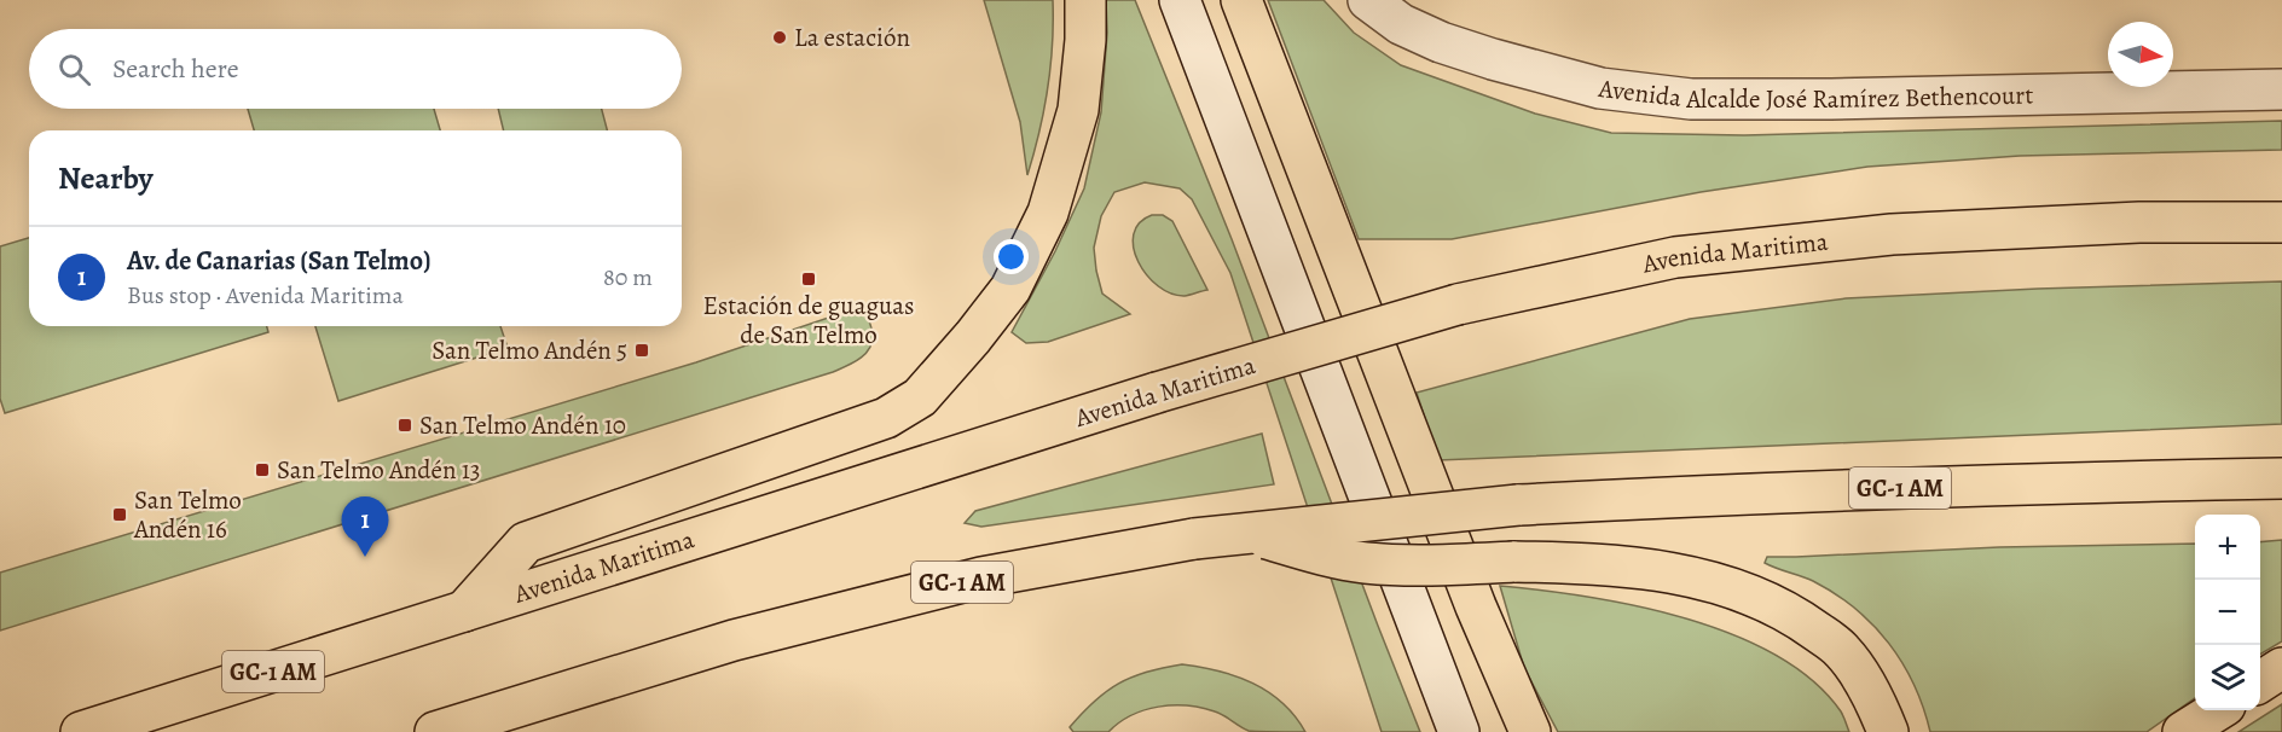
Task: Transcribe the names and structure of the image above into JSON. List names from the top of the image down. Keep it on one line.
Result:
{"streets":{"highway":["Avenida Maritima","GC-1 AM"],"street":["Avenida Alcalde José Ramírez Bethencourt"]},"places":{"other":["La estación"],"transit":["Estación de guaguas de San Telmo","San Telmo Andén 5","San Telmo Andén 10","San Telmo Andén 13","San Telmo Andén 16"]},"north":"right","page":{"search":"Search here","heading":"Nearby","list":[{"mark":"1","name":"Av. de Canarias (San Telmo)","note":"Bus stop · Avenida Maritima","value":"80 m"}],"pins":"1","map_buttons":["+","−"]}}
